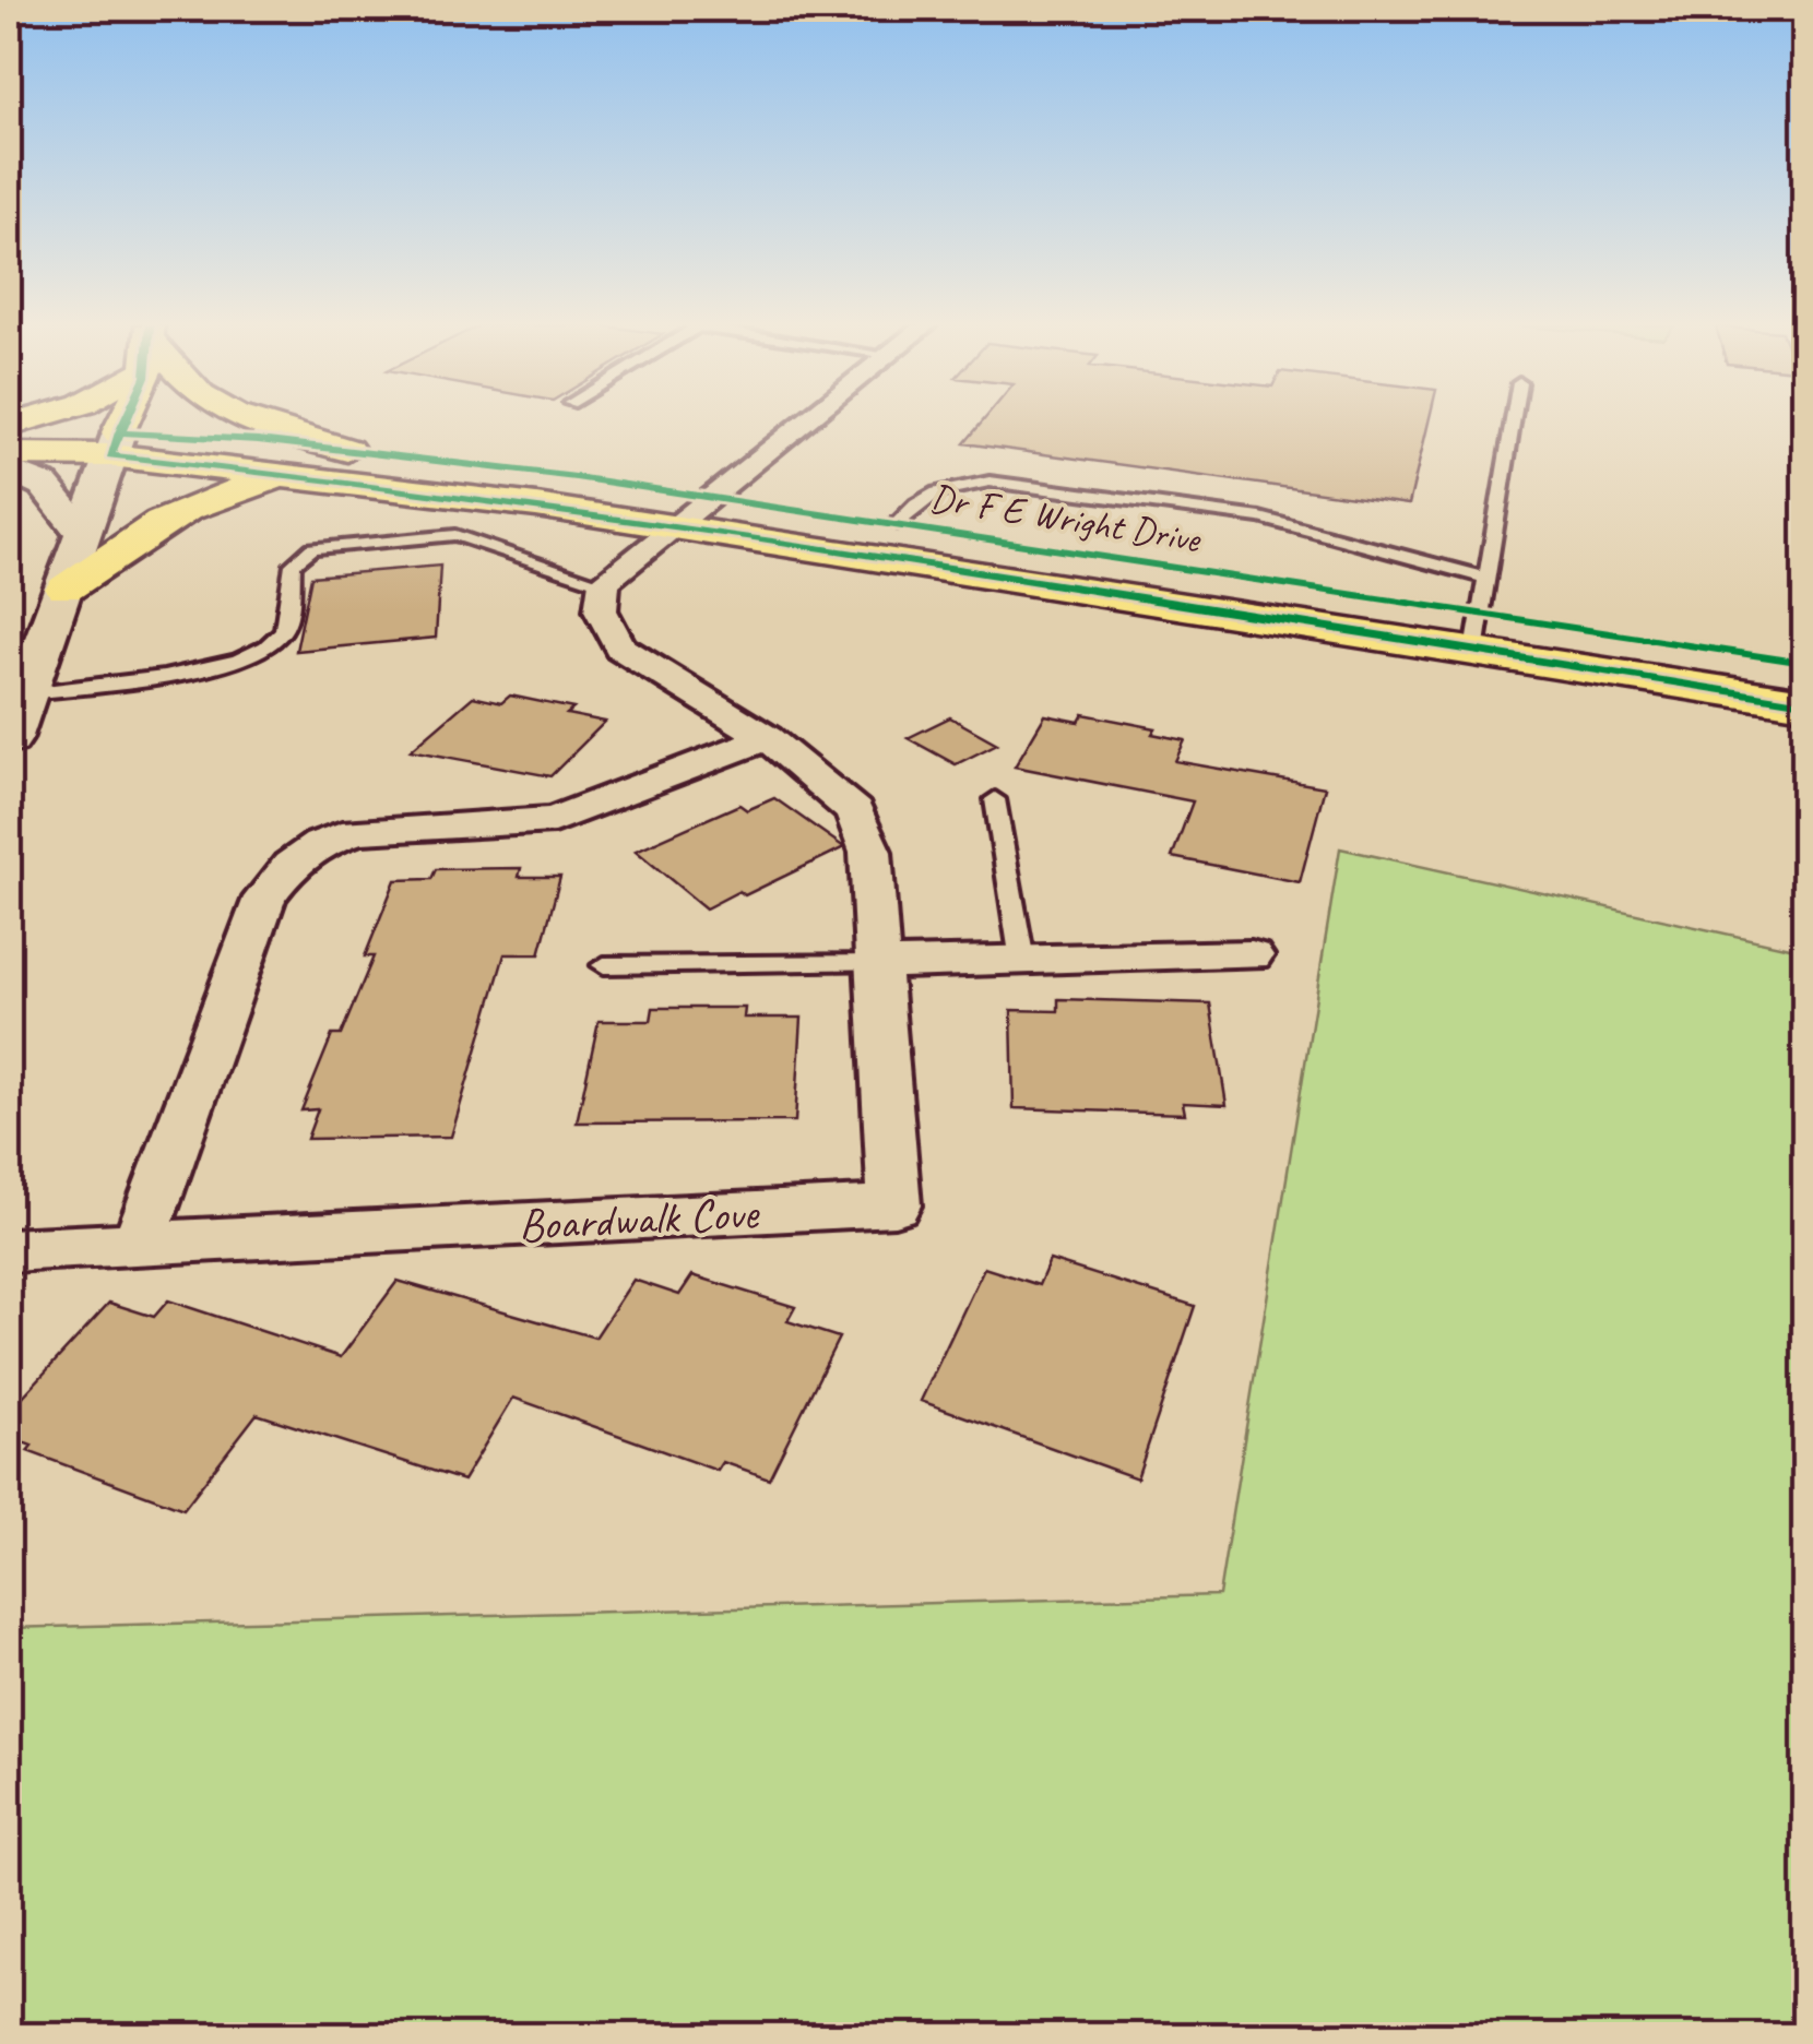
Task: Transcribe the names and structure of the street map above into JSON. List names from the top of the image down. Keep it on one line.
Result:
{"streets":{"main road":["Dr F E Wright Drive"],"street":["Boardwalk Cove"]}}
